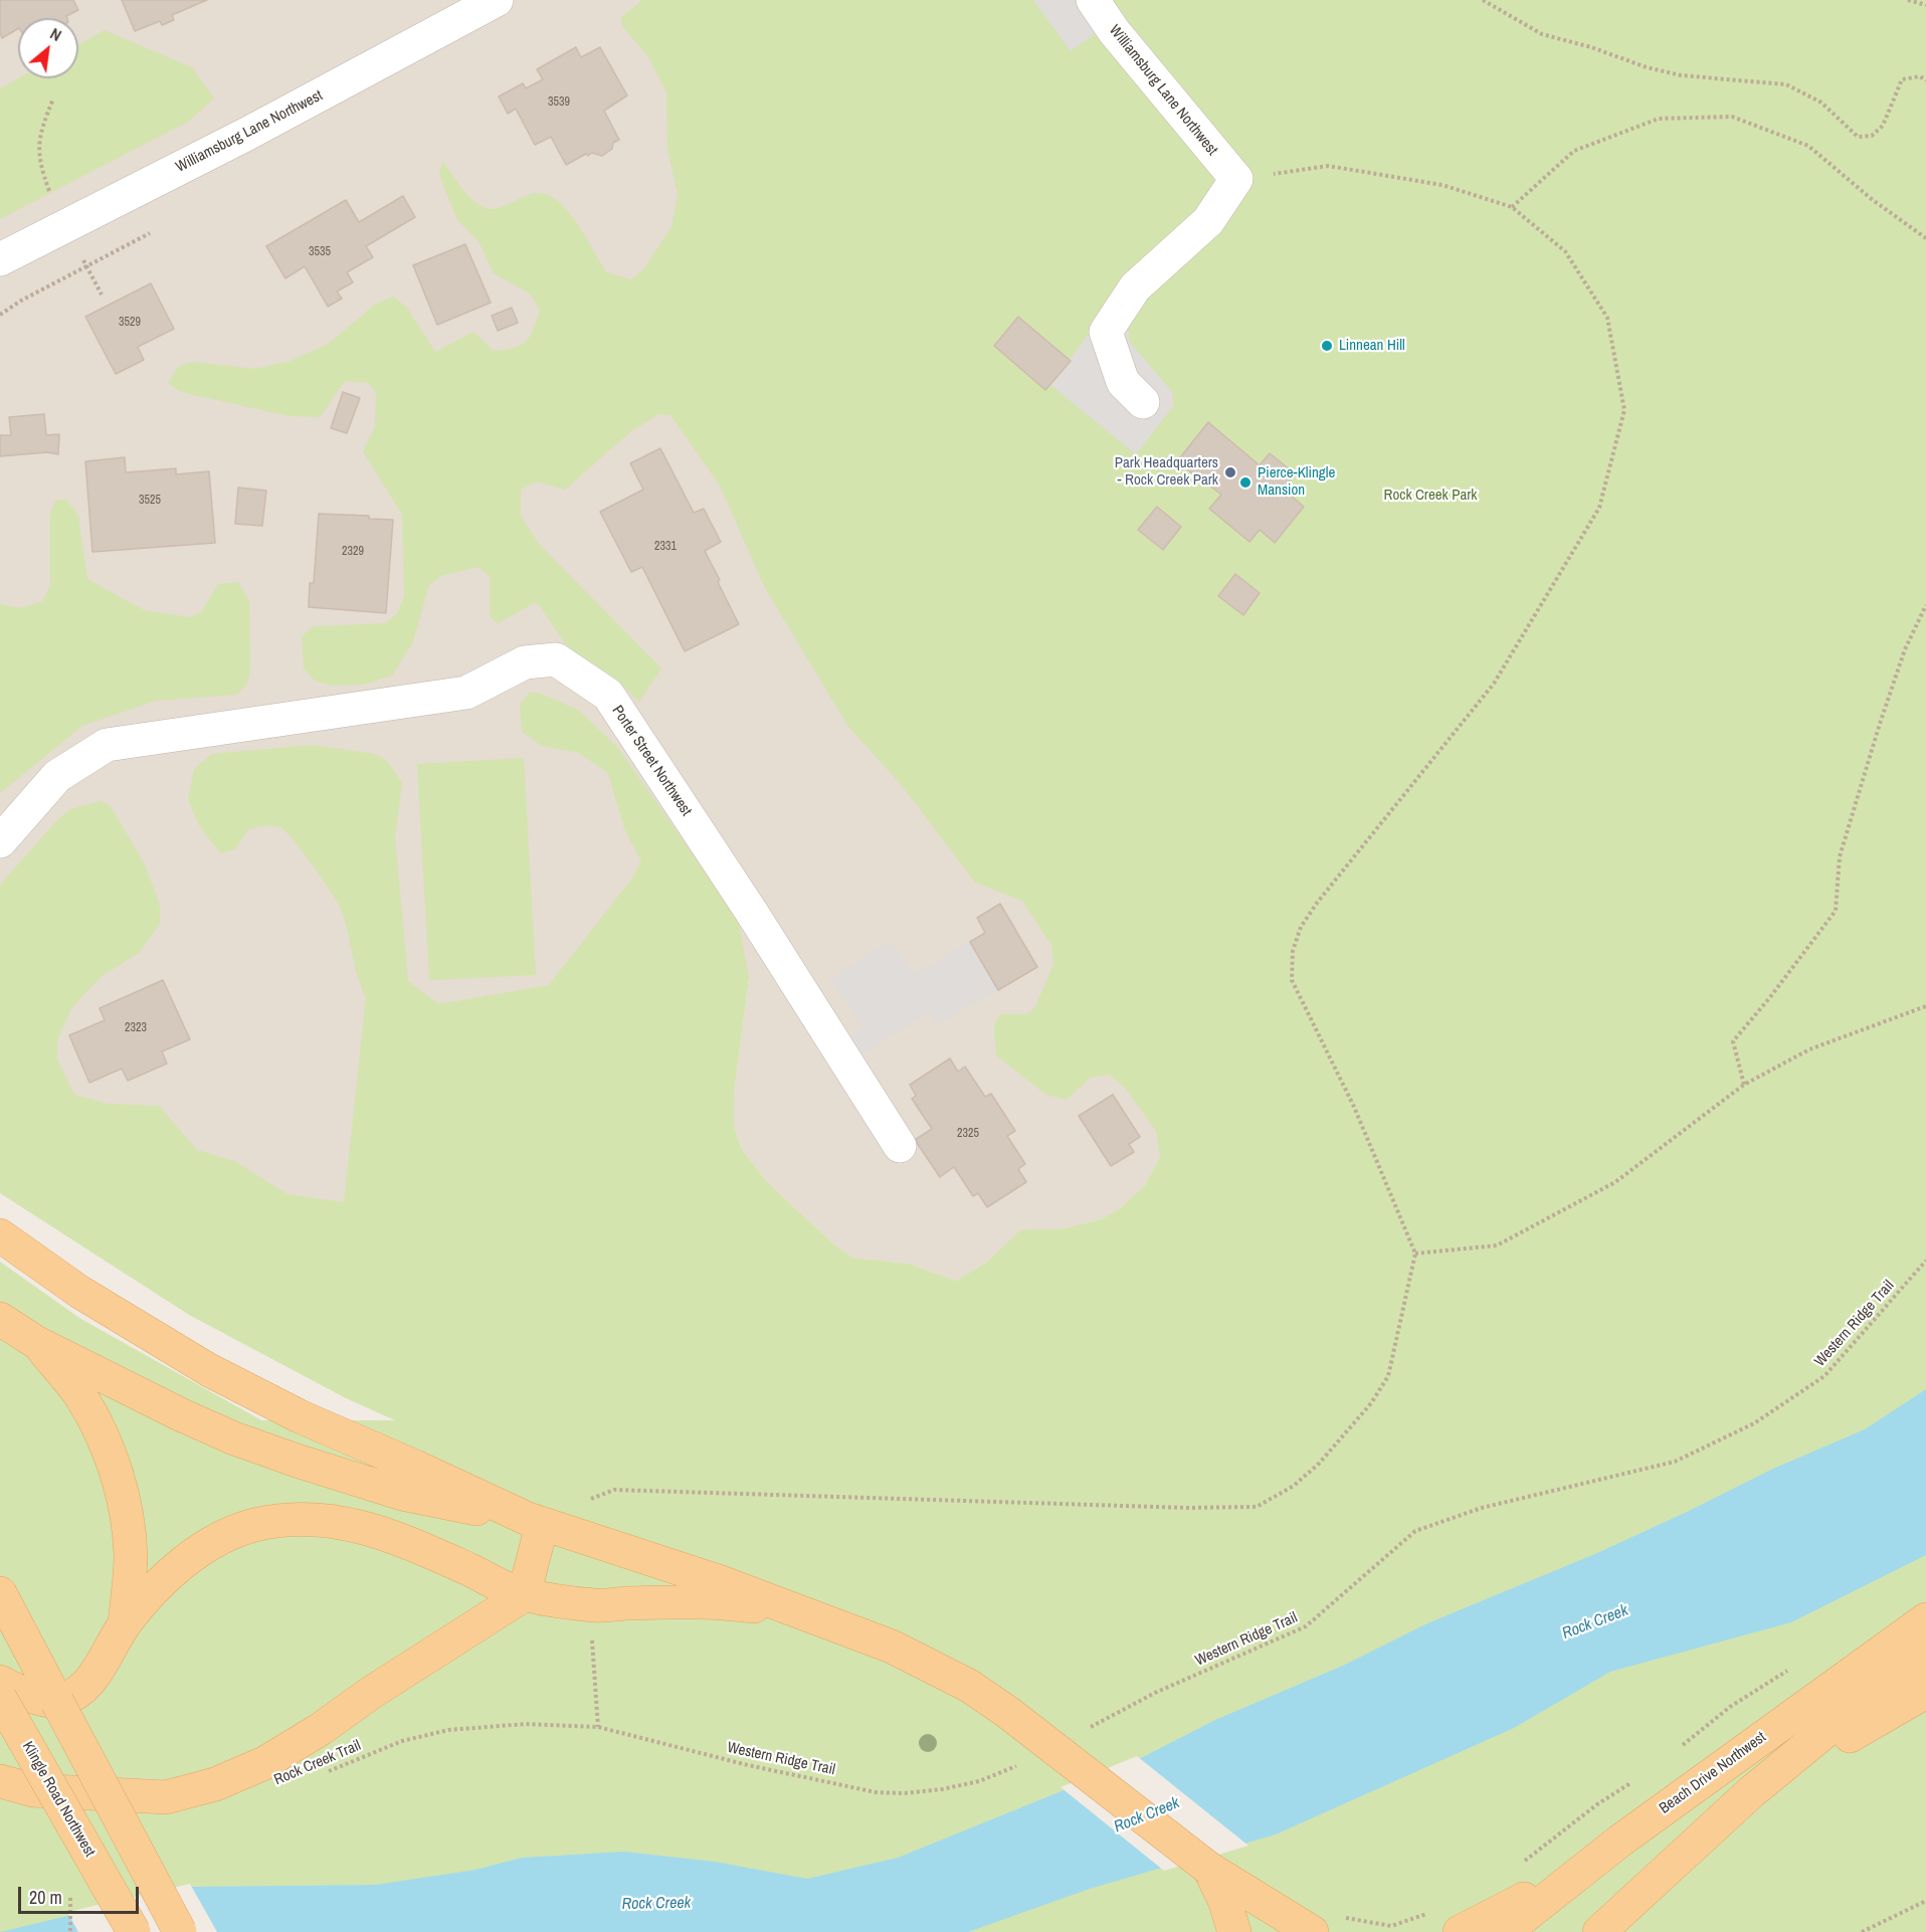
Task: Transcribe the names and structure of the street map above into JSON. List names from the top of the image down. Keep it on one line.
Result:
{"streets":{"main road":["Beach Drive Northwest","Klingle Road Northwest"],"street":["Williamsburg Lane Northwest","Porter Street Northwest"],"path":["Western Ridge Trail","Rock Creek Trail"]},"crossings":[["Western Ridge Trail","Rock Creek Trail"]],"water":["Rock Creek"],"parks":["Rock Creek Park"],"places":["Linnean Hill","Park Headquarters - Rock Creek Park","Pierce-Klingle Mansion"],"house_numbers":["3539","3535","3529","3525","2331","2329","2323","2325"],"scale_bar":"20 m","north":"top right"}
